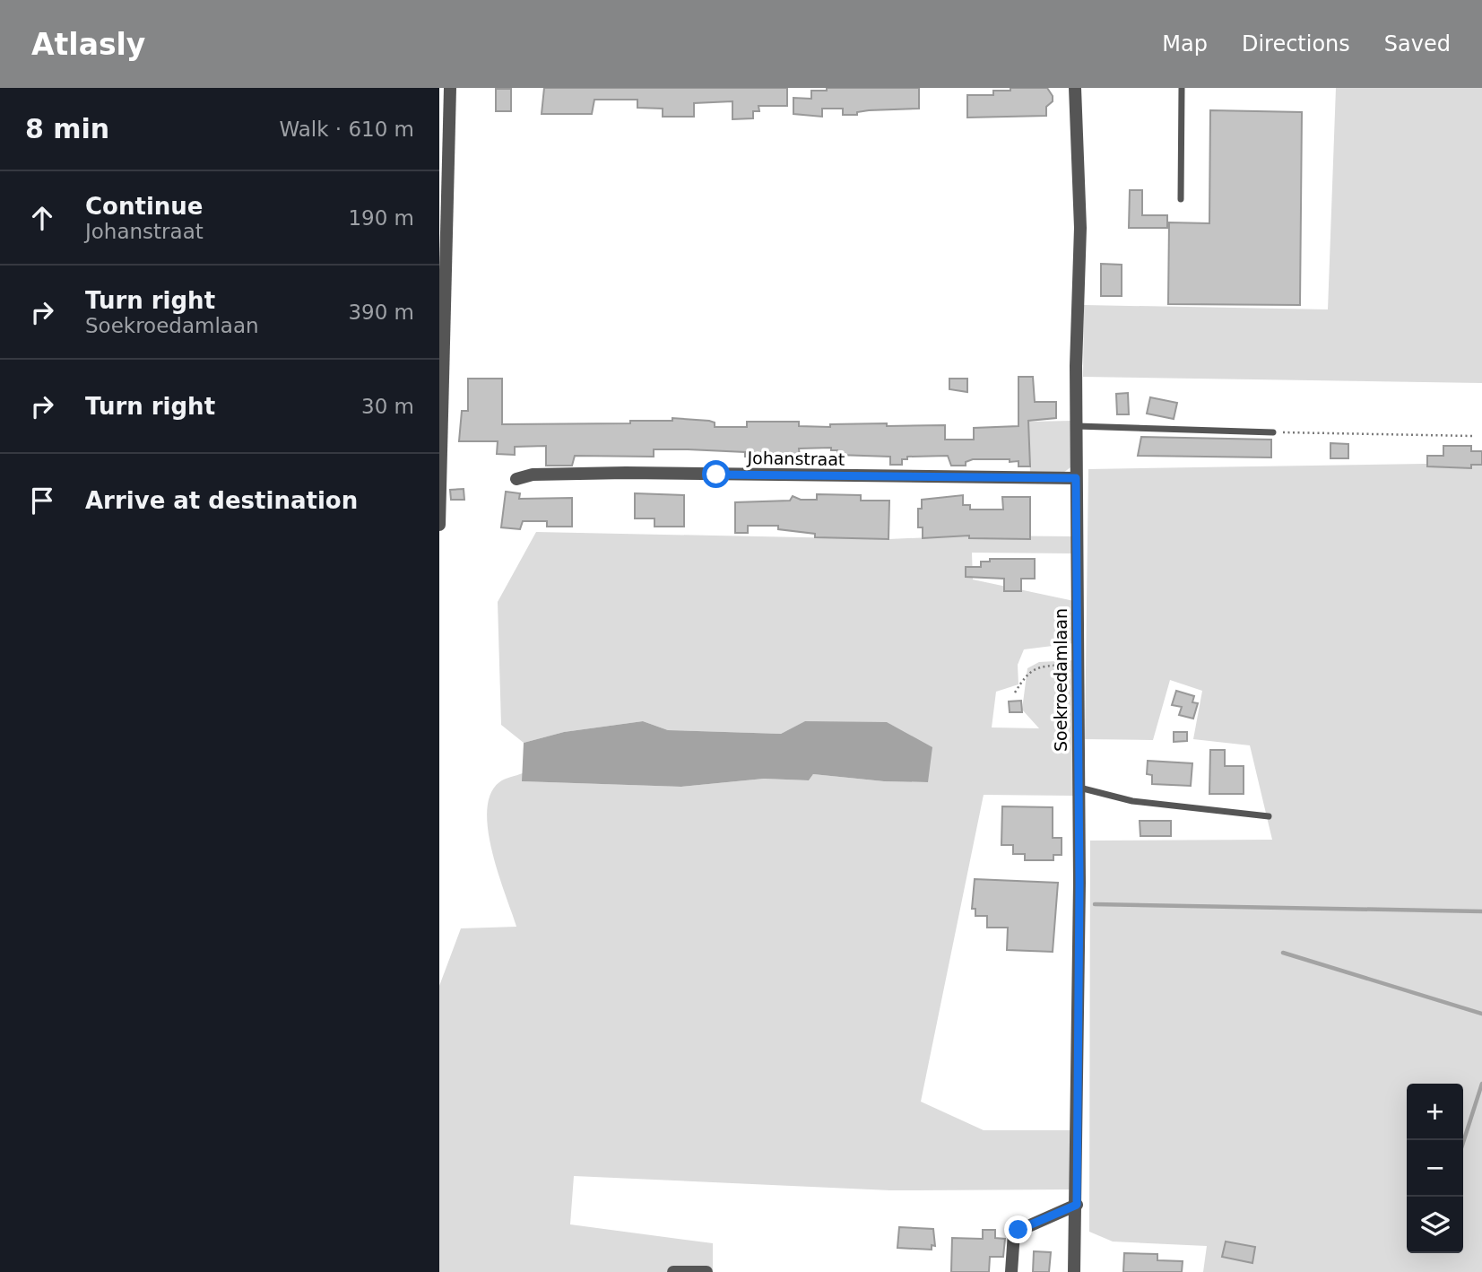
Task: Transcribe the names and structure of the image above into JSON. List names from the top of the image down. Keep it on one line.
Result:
{"streets":{"street":["Johanstraat","Soekroedamlaan"]},"crossings":[["Johanstraat","Soekroedamlaan"]],"page":{"header":"Atlasly","nav":["Map","Directions","Saved"],"heading":["8 min","Walk · 610 m"],"list":[["Continue","Johanstraat","190 m"],["Turn right","Soekroedamlaan","390 m"],["Turn right","30 m"],"Arrive at destination"],"map_buttons":["+","−"]}}
